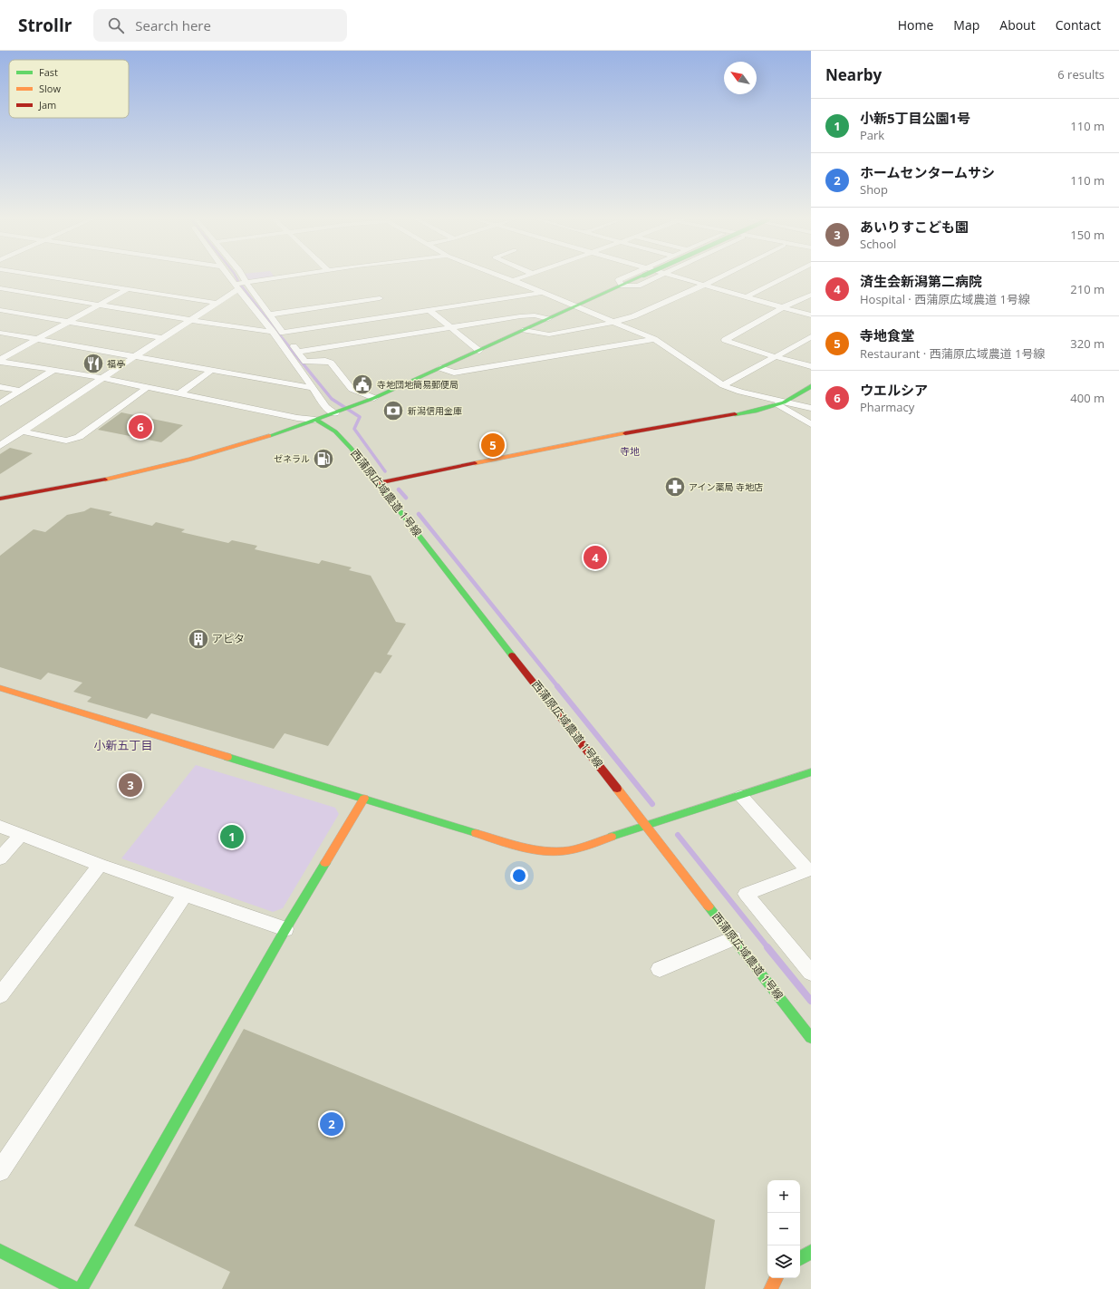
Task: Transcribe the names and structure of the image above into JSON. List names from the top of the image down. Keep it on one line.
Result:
{"streets":{"street":["西蒲原広域農道 1号線"]},"districts":["寺地","小新五丁目"],"places":{"restaurant":["福亭"],"public building":["寺地団地簡易郵便局"],"bank":["新潟信用金庫"],"fuel station":["ゼネラル"],"pharmacy":["アイン薬局 寺地店"],"building":["アピタ"]},"legend":["Fast","Slow","Jam"],"north":"top left","page":{"header":"Strollr","search":"Search here","nav":["Home","Map","About","Contact"],"heading":["Nearby","6 results"],"list":[{"mark":"1","name":"小新5丁目公園1号","note":"Park","value":"110 m"},{"mark":"2","name":"ホームセンタームサシ","note":"Shop","value":"110 m"},{"mark":"3","name":"あいりすこども園","note":"School","value":"150 m"},{"mark":"4","name":"済生会新潟第二病院","note":"Hospital · 西蒲原広域農道 1号線","value":"210 m"},{"mark":"5","name":"寺地食堂","note":"Restaurant · 西蒲原広域農道 1号線","value":"320 m"},{"mark":"6","name":"ウエルシア","note":"Pharmacy","value":"400 m"}],"pins":["6","5","4","3","1","2"],"map_buttons":["+","−"]}}
